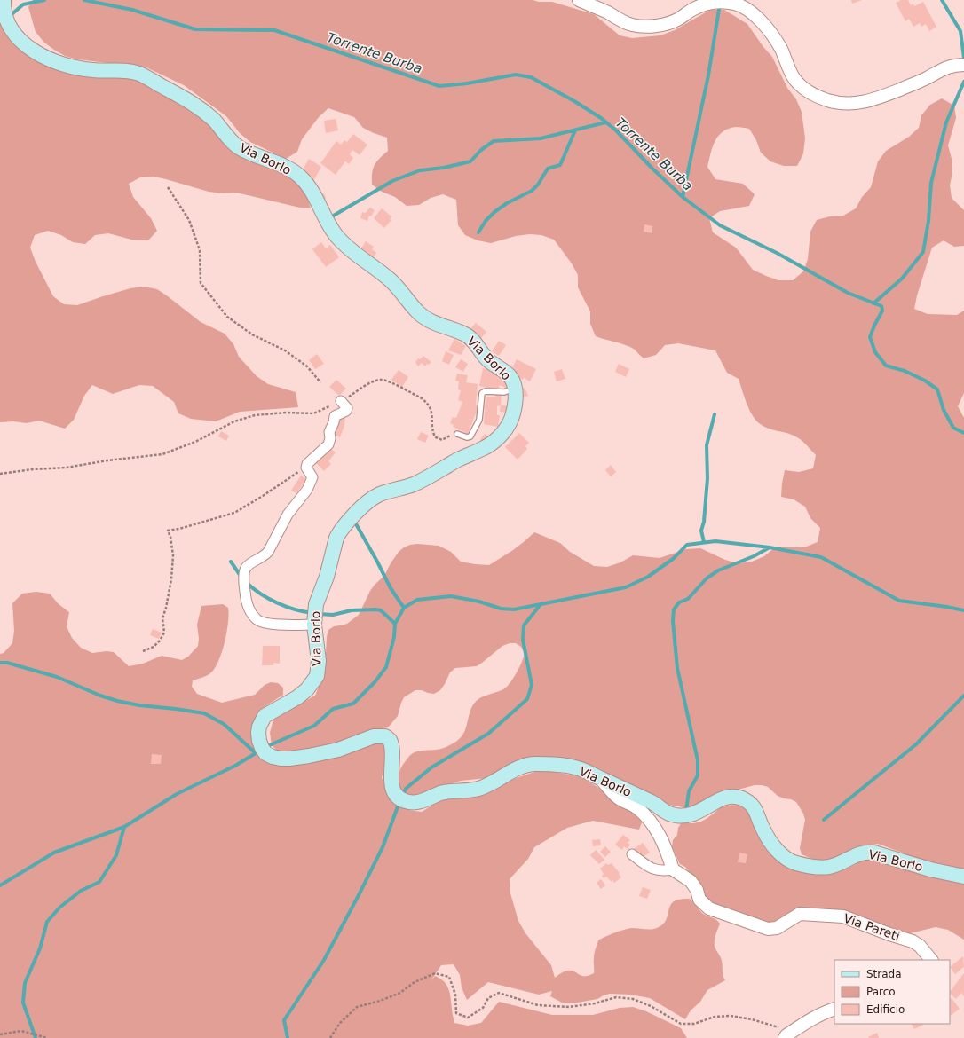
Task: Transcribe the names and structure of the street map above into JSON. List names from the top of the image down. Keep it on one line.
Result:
{"streets":{"main road":["Via Borlo"],"street":["Via Pareti"]},"water":["Torrente Burba"],"legend":["Strada","Parco","Edificio"]}
